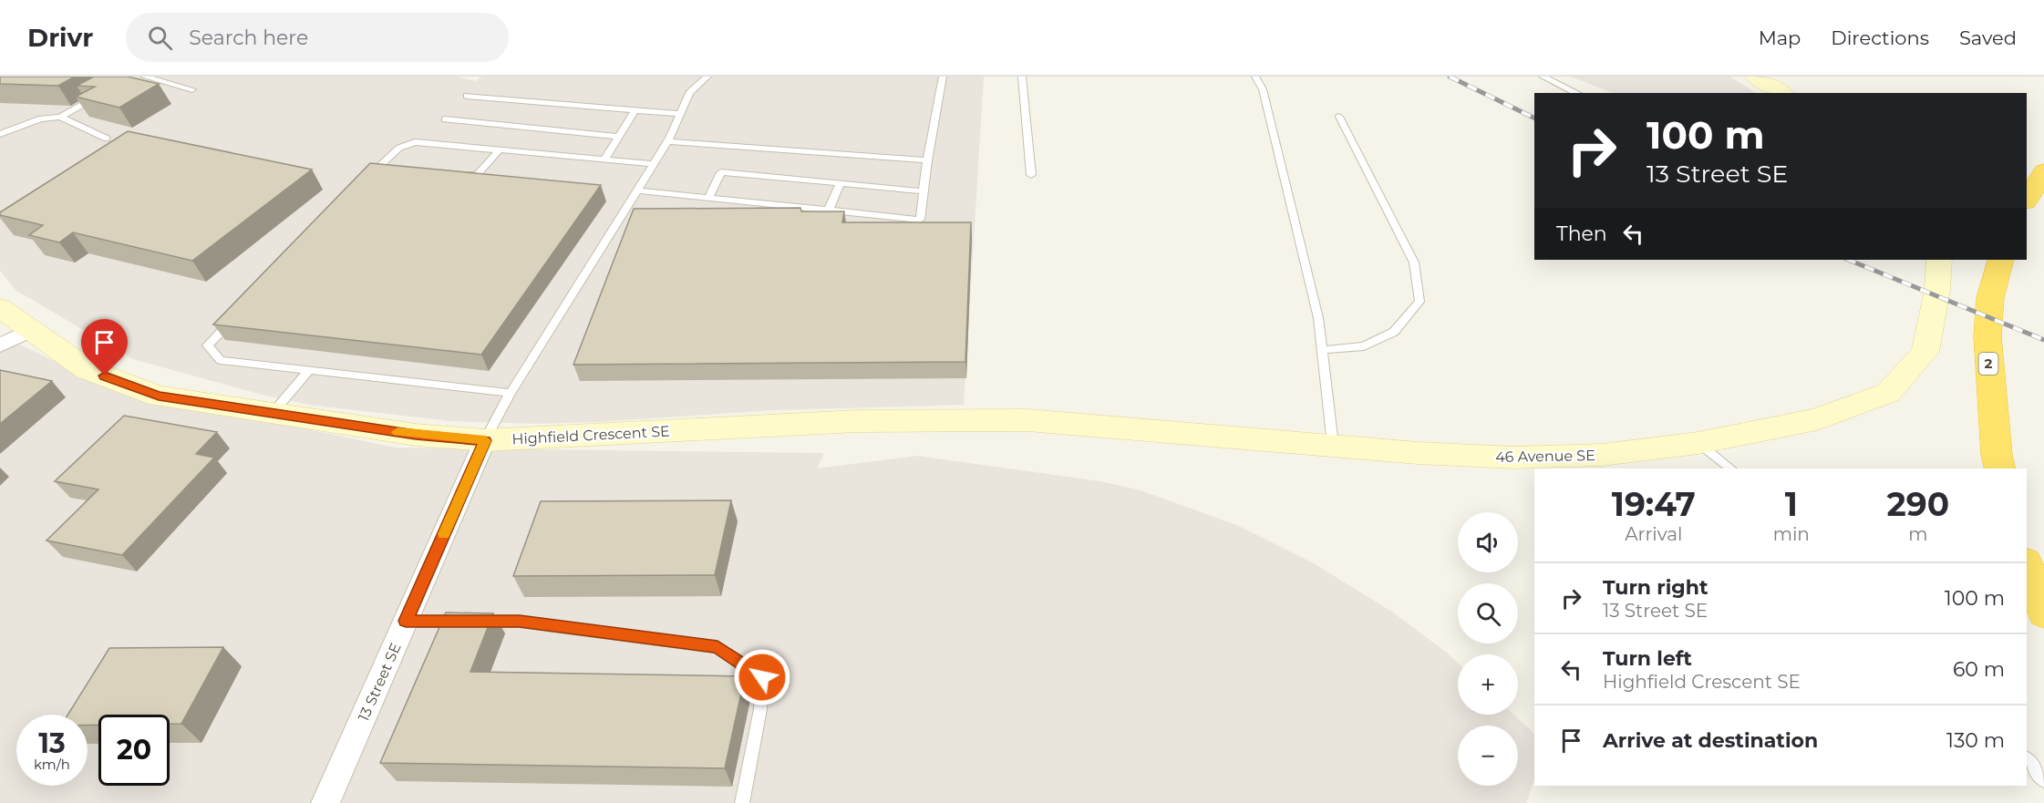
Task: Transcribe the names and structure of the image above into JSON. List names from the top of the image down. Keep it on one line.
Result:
{"streets":{"highway":["2"],"street":["Highfield Crescent SE","46 Avenue SE","13 Street SE"]},"crossings":[["Highfield Crescent SE","46 Avenue SE"],["Highfield Crescent SE","13 Street SE"]],"page":{"header":"Drivr","search":"Search here","nav":["Map","Directions","Saved"],"turn":["100 m","13 Street SE"],"then":"Then","eta":["19:47","Arrival","1","min","290","m"],"map_buttons":["+","−"],"list":[{"name":"Turn right","note":"13 Street SE","value":"100 m"},{"name":"Turn left","note":"Highfield Crescent SE","value":"60 m"},{"name":"Arrive at destination","value":"130 m"}],"speed":"13 km/h","limit":"20"}}
